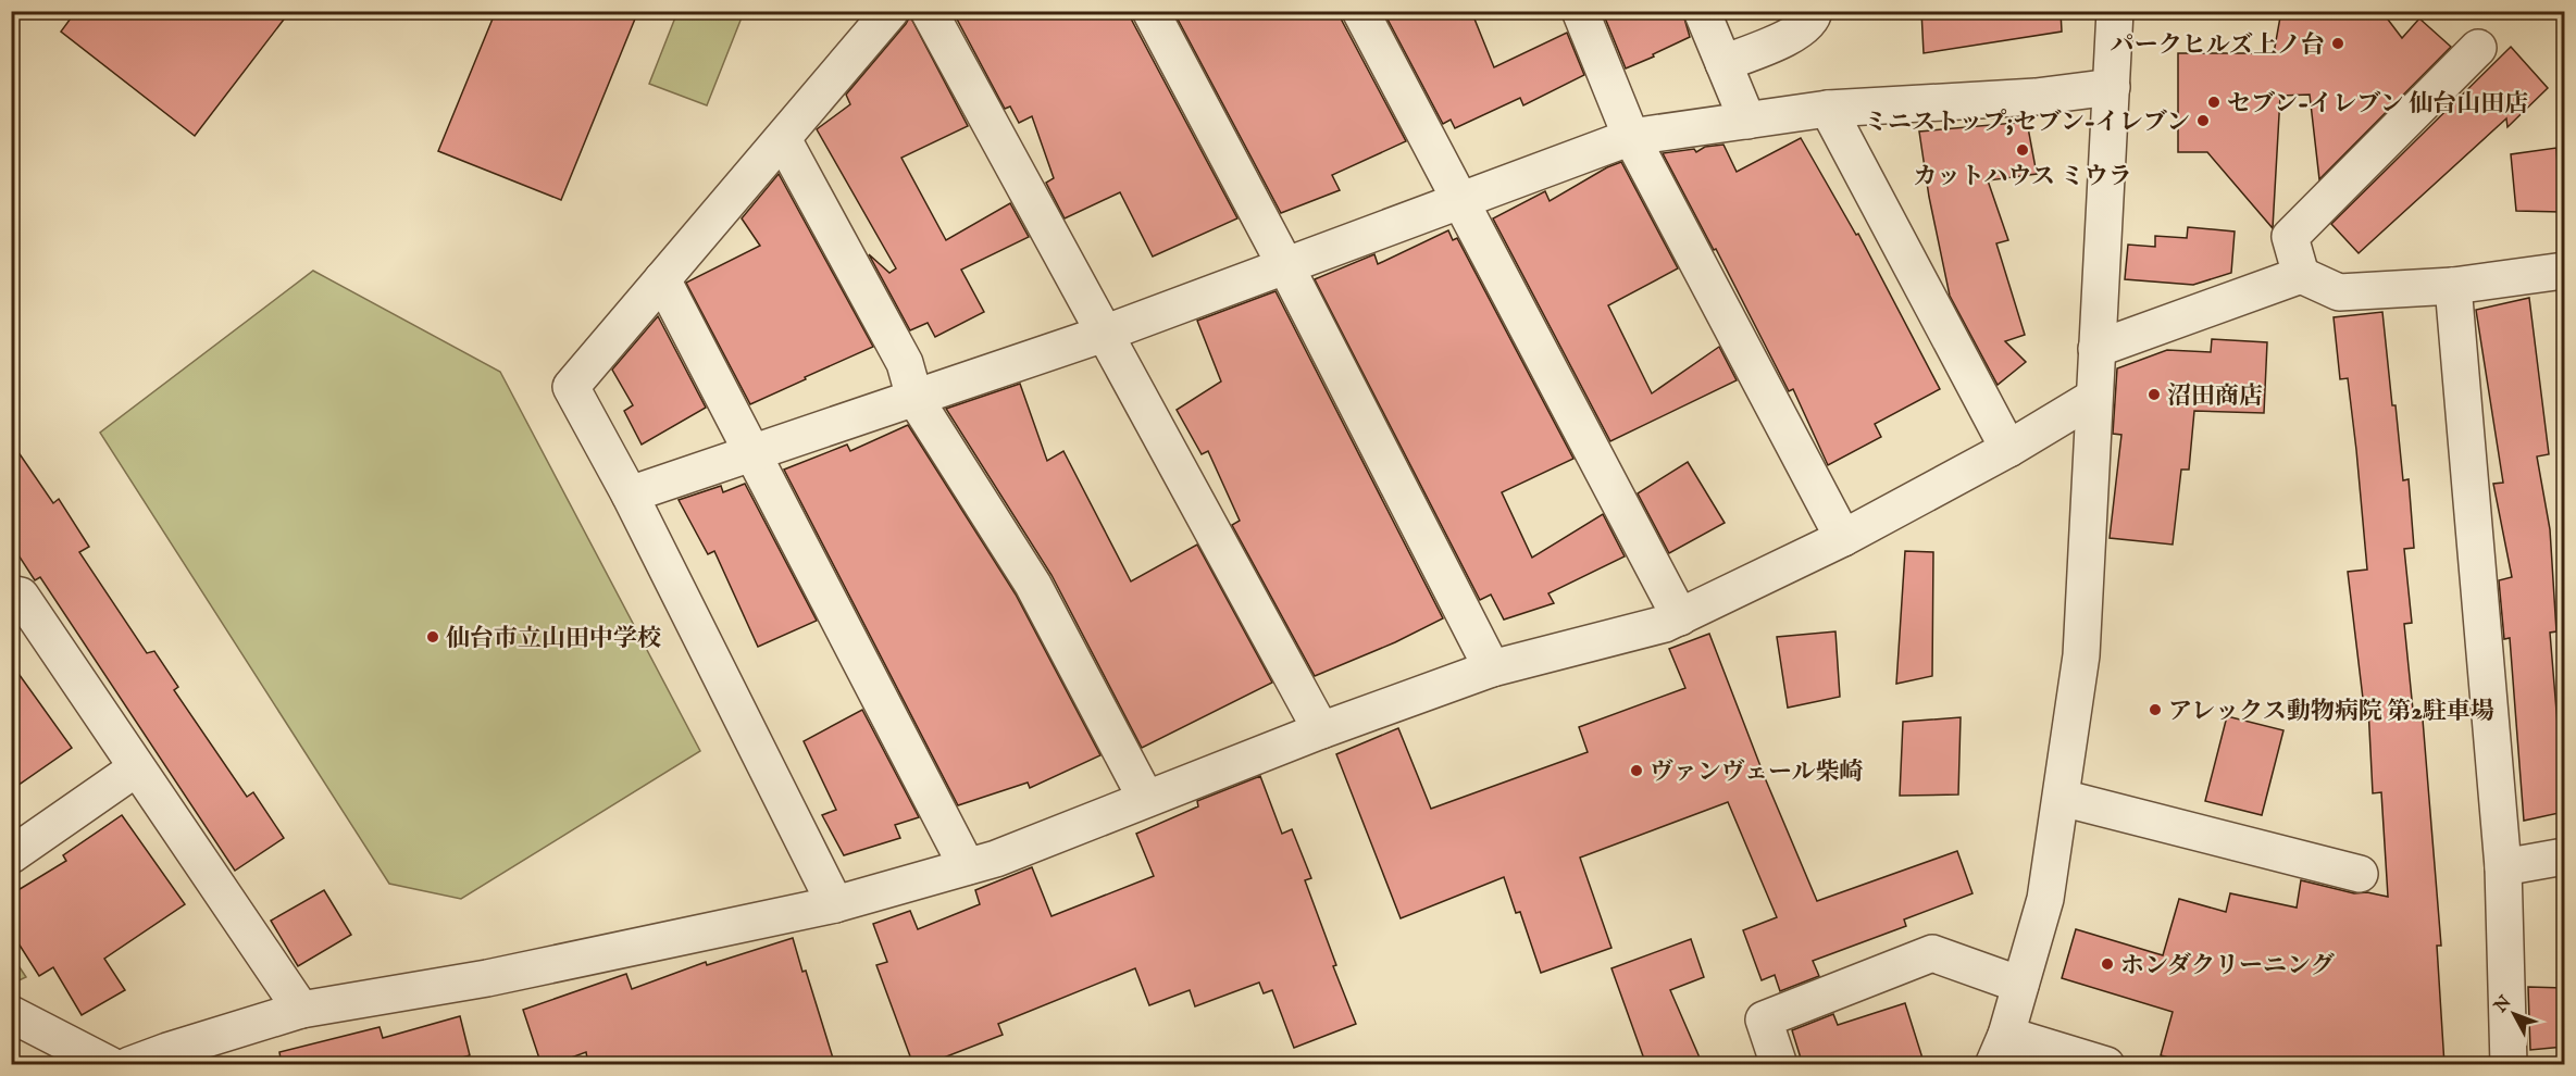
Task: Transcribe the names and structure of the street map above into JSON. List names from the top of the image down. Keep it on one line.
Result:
{"places":["パークヒルズ上ノ台","セブン-イレブン 仙台山田店","ミニストップ;セブン-イレブン","カットハウス ミウラ","沼田商店","仙台市立山田中学校","アレックス動物病院 第2駐車場","ヴァンヴェール柴崎","ホンダクリーニング"],"north":"top left"}
